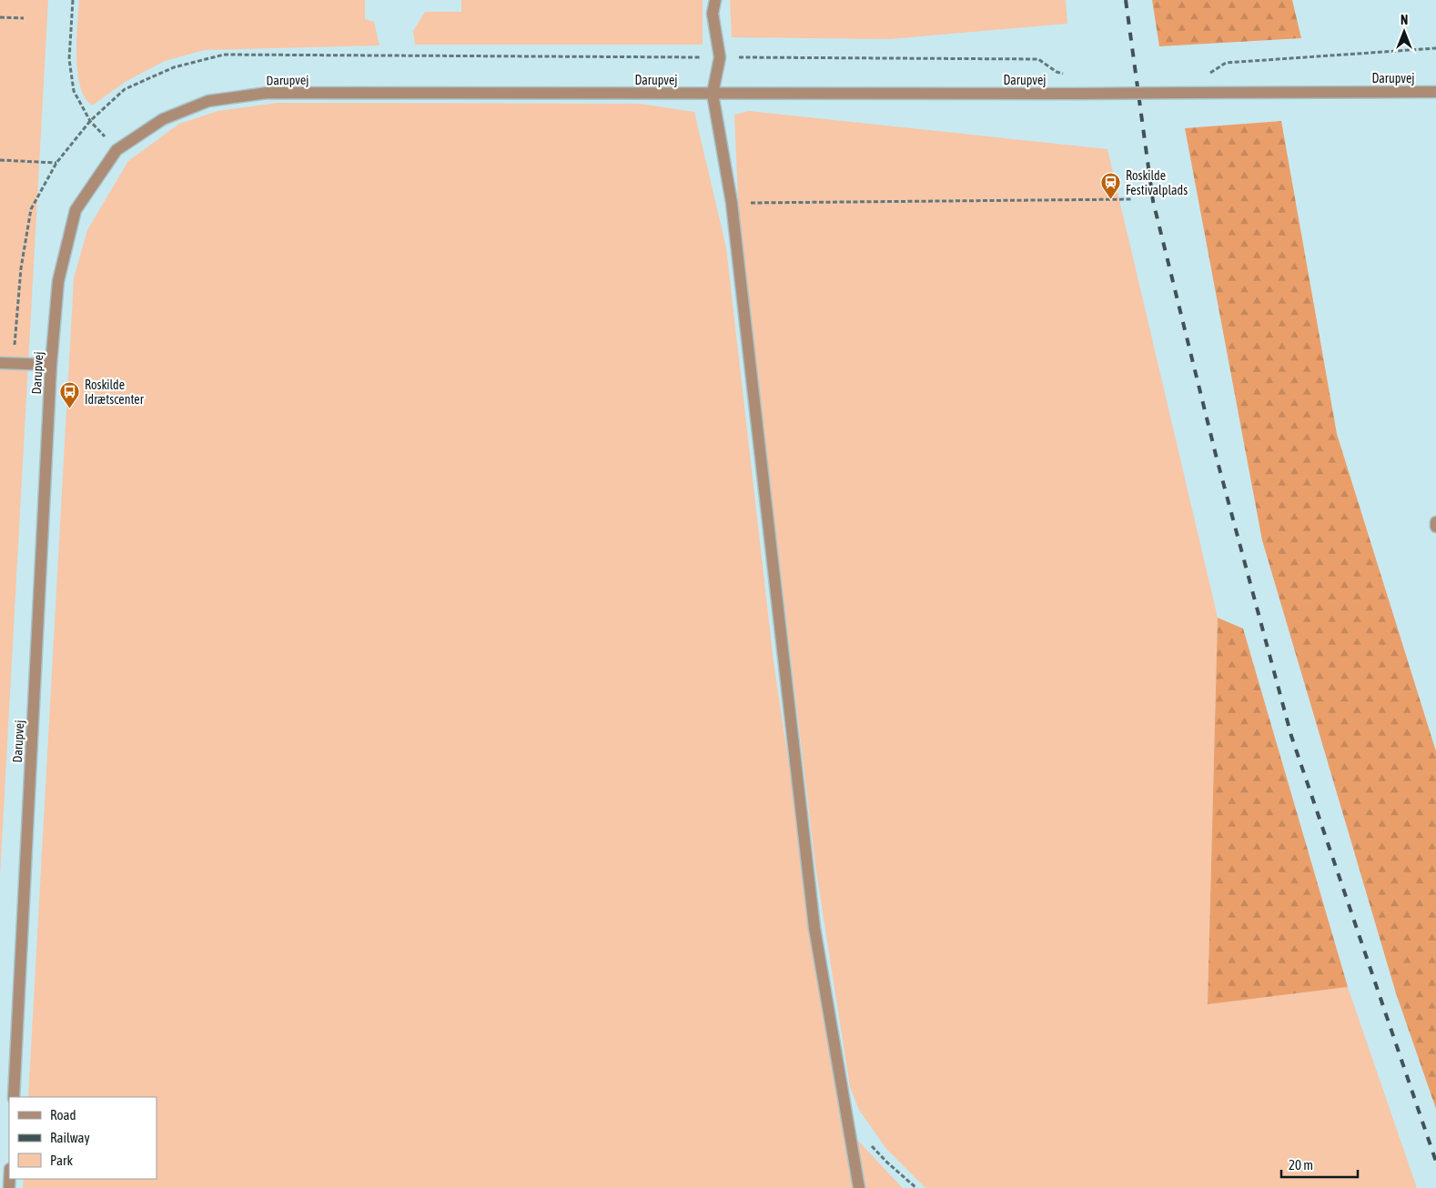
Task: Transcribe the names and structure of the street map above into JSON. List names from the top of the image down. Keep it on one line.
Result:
{"streets":{"street":["Darupvej"]},"places":{"station":["Roskilde Festivalplads"],"bus stop":["Roskilde Idrætscenter"]},"legend":["Road","Railway","Park"],"scale_bar":"20 m","north":"top"}
